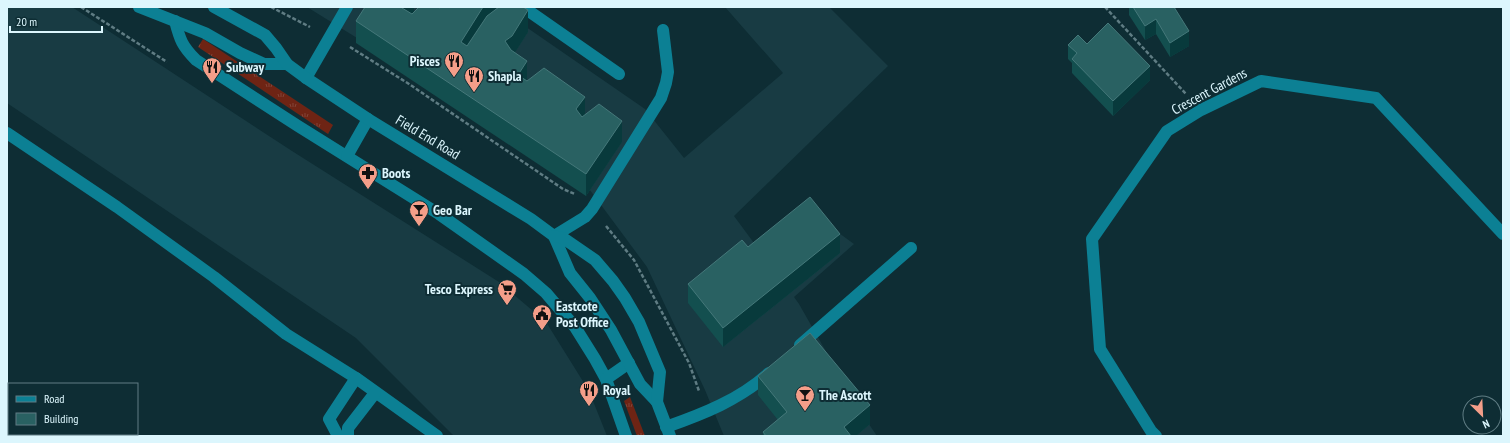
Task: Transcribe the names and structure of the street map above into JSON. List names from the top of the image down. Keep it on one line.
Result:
{"streets":{"street":["Crescent Gardens","Field End Road"]},"places":{"restaurant":["Pisces","Subway","Shapla","Royal"],"pharmacy":["Boots"],"bar":["Geo Bar","The Ascott"],"supermarket":["Tesco Express"],"public building":["Eastcote Post Office"]},"legend":["Road","Building"],"scale_bar":"20 m","north":"bottom right"}
